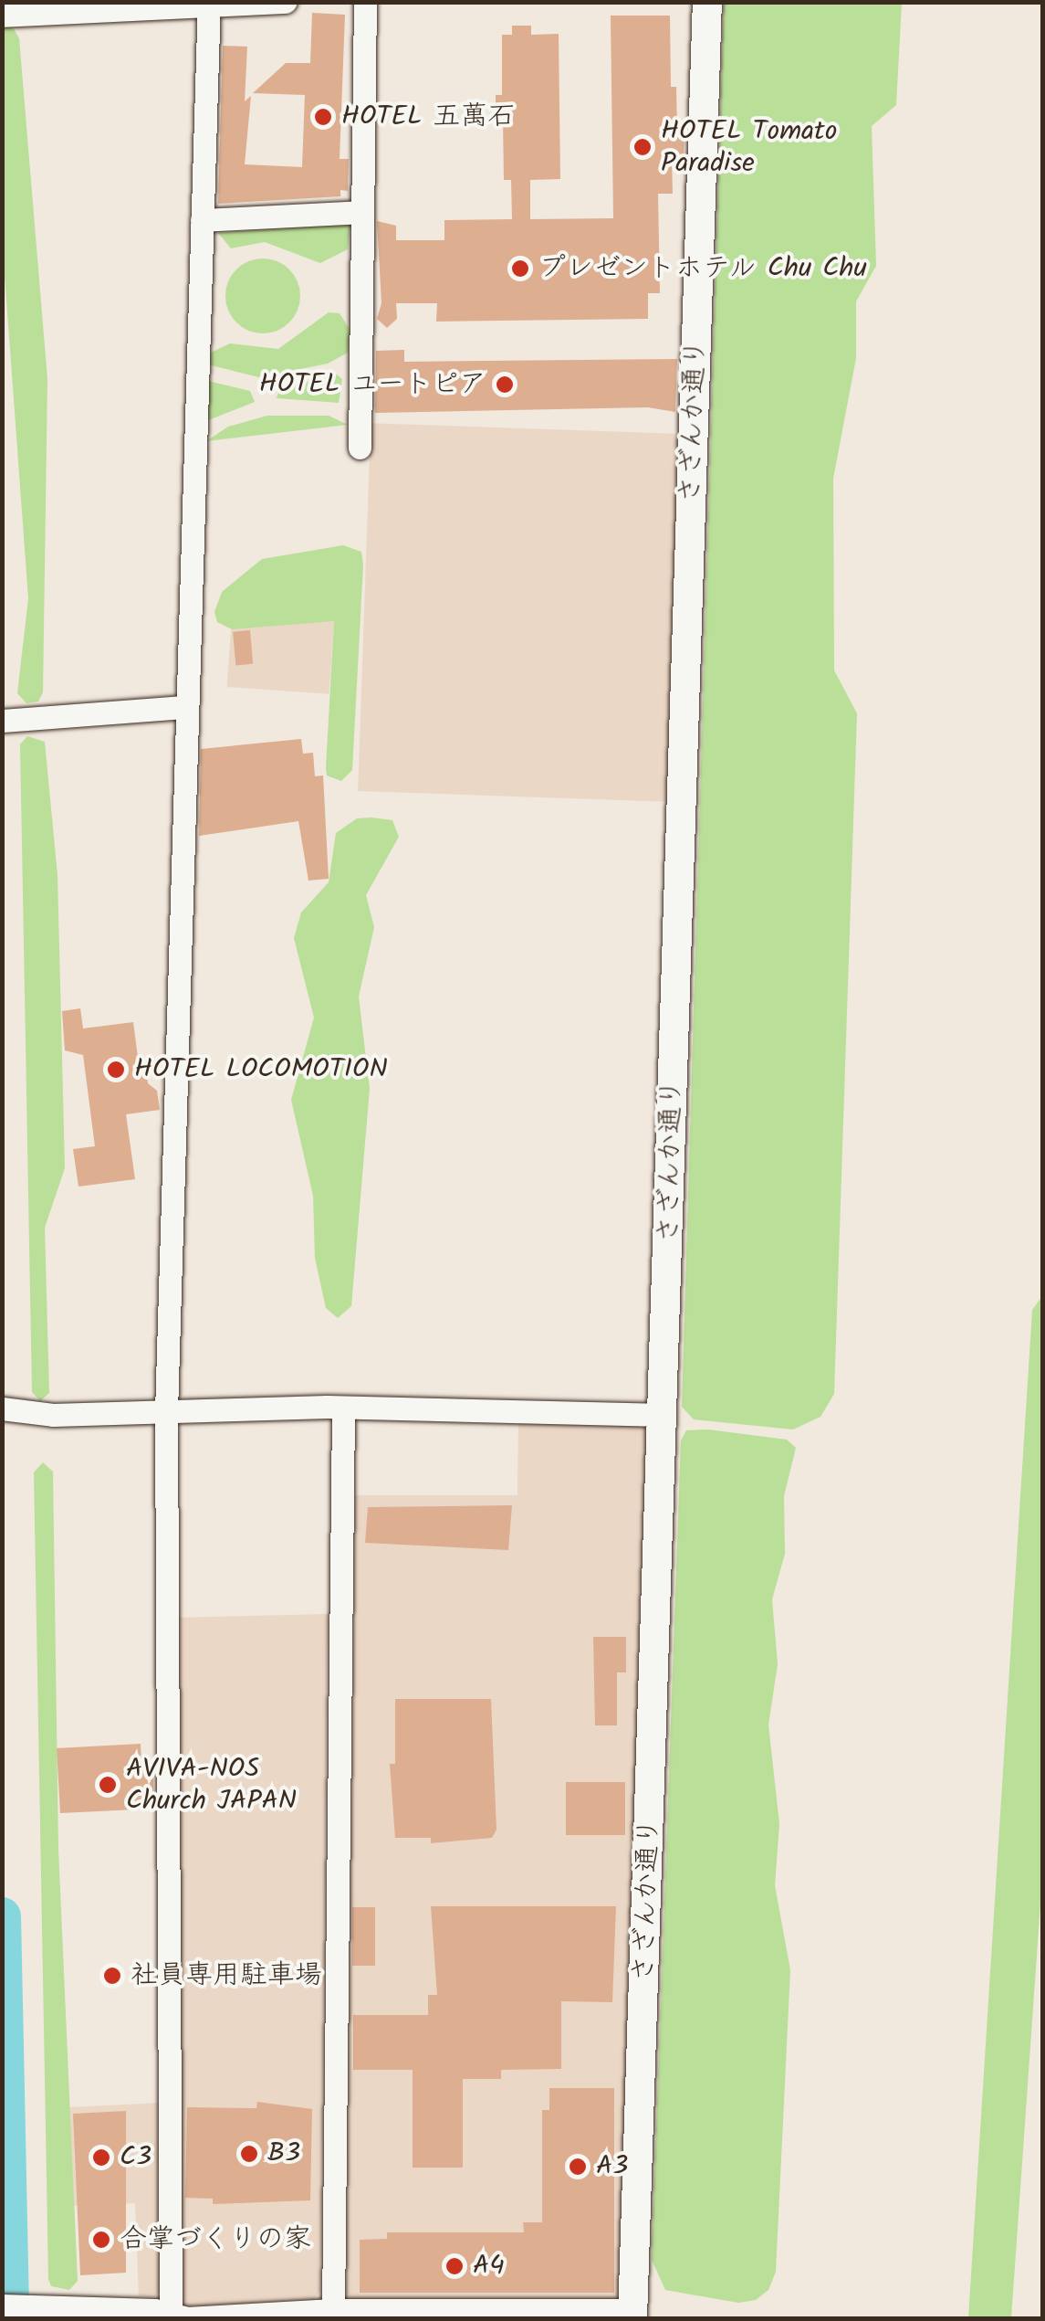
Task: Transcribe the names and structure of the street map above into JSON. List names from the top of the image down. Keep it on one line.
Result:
{"streets":{"street":["さざんか通り"]},"places":["HOTEL 五萬石","HOTEL Tomato Paradise","プレゼントホテル Chu Chu","HOTEL ユートピア","HOTEL LOCOMOTION","AVIVA-NOS Church JAPAN","社員専用駐車場","B3","C3","A3","合掌づくりの家","A4"]}
